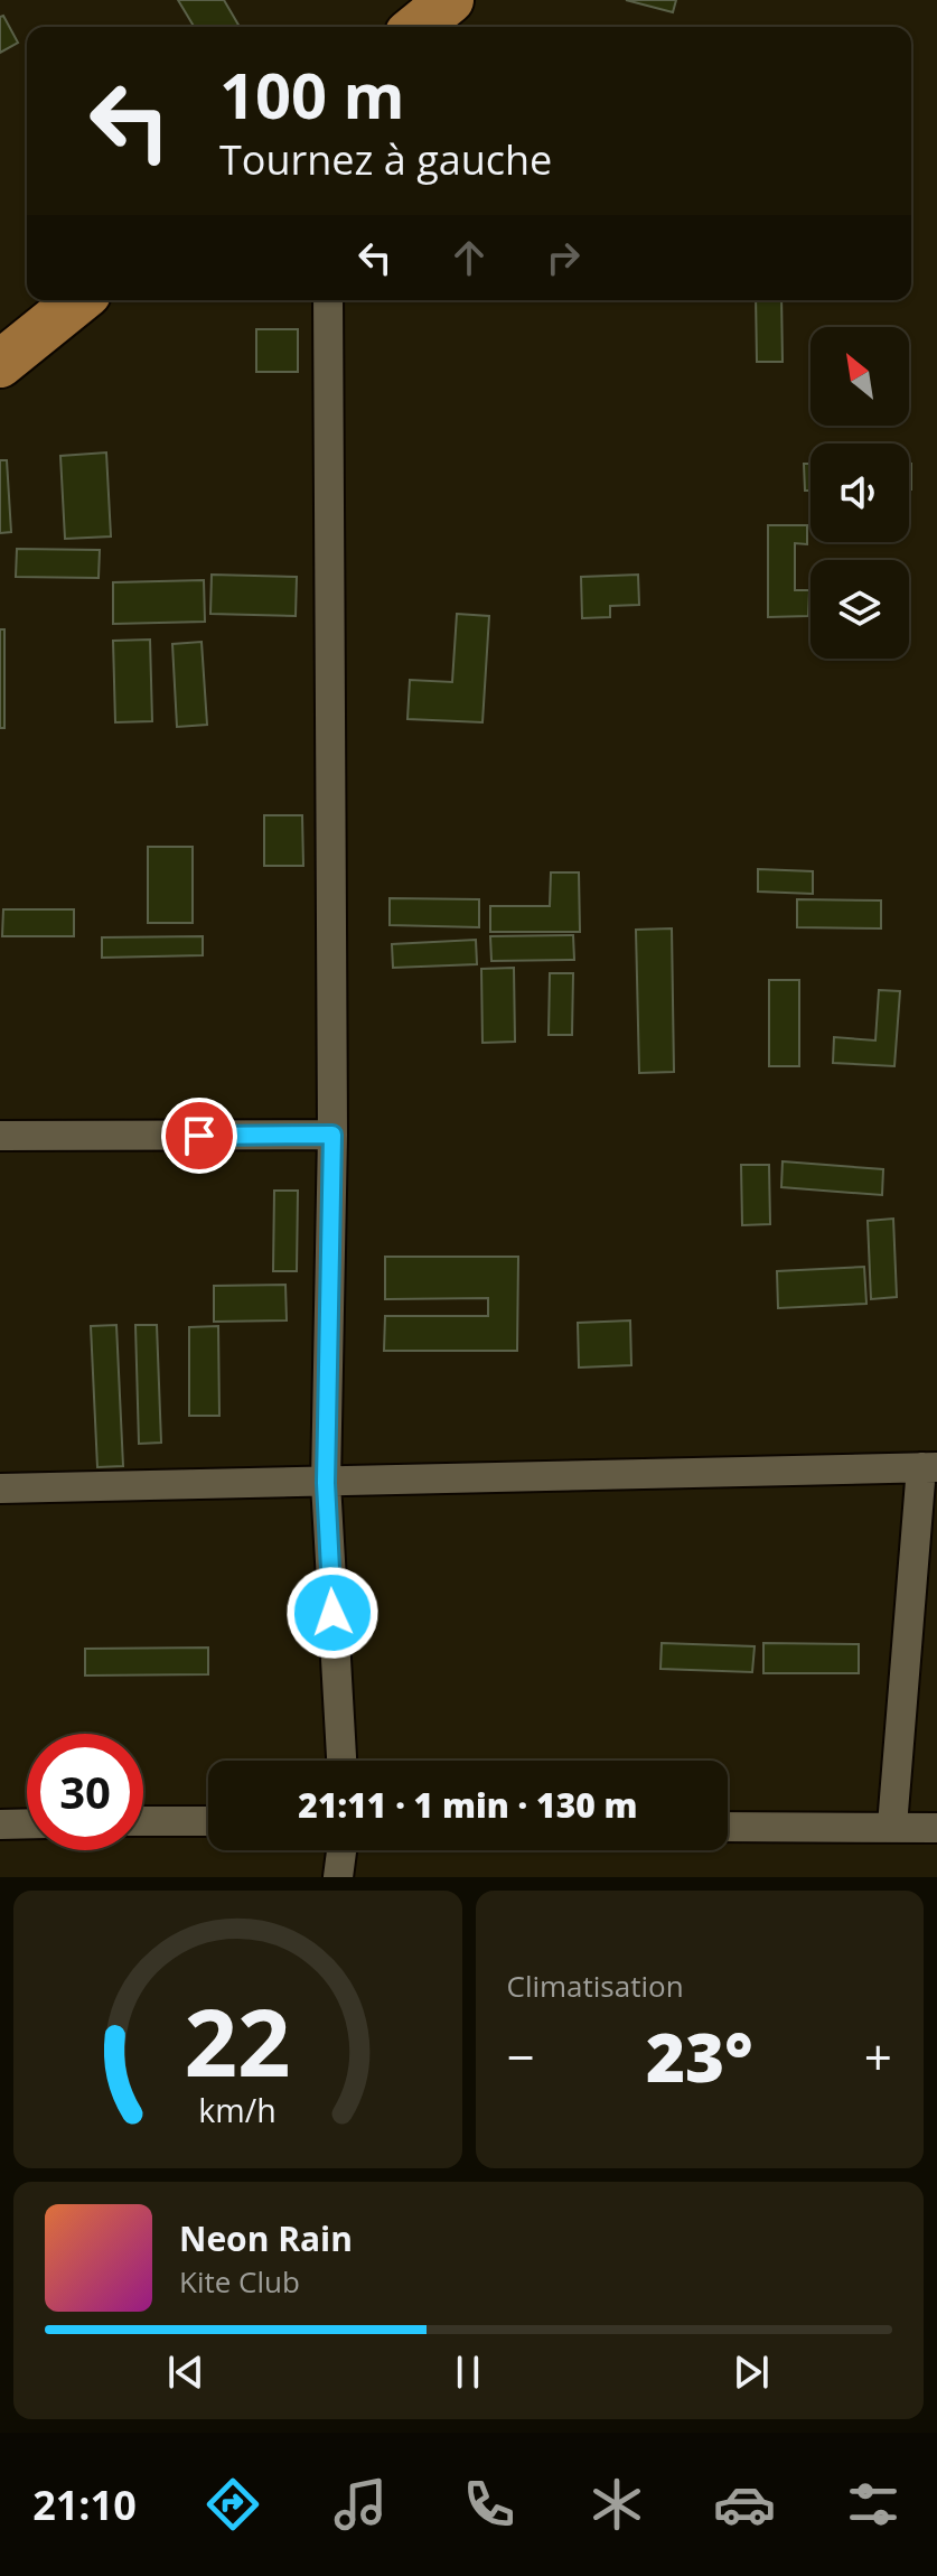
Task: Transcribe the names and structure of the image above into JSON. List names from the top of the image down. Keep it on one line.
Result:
{"north":"top left","page":{"turn":["100 m","Tournez à gauche"],"limit":"30","trip":"21:11 · 1 min · 130 m","tile":"Climatisation","heat":["−","23°","+"],"song":["Neon Rain","Kite Club"],"tabs":"21:10","gauge":["22","km/h"]}}
